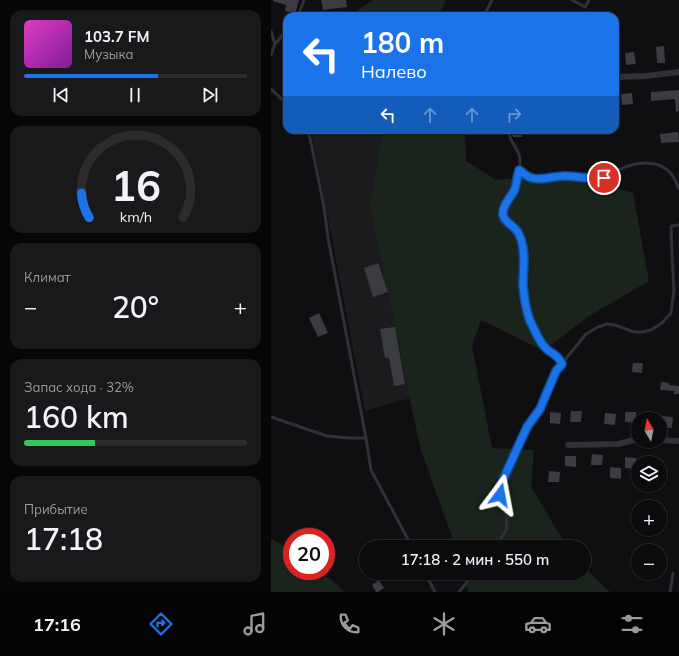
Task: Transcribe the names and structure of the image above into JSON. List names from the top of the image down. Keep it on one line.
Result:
{"north":"top","page":{"turn":["180 m","Налево"],"song":["103.7 FM","Музыка"],"tile":["Климат",["Запас хода · 32%","160 km"],["Прибытие","17:18"]],"heat":["−","20°","+"],"map_buttons":["+","−"],"limit":"20","trip":"17:18 · 2 мин · 550 m","tabs":"17:16","gauge":["16","km/h"]}}
